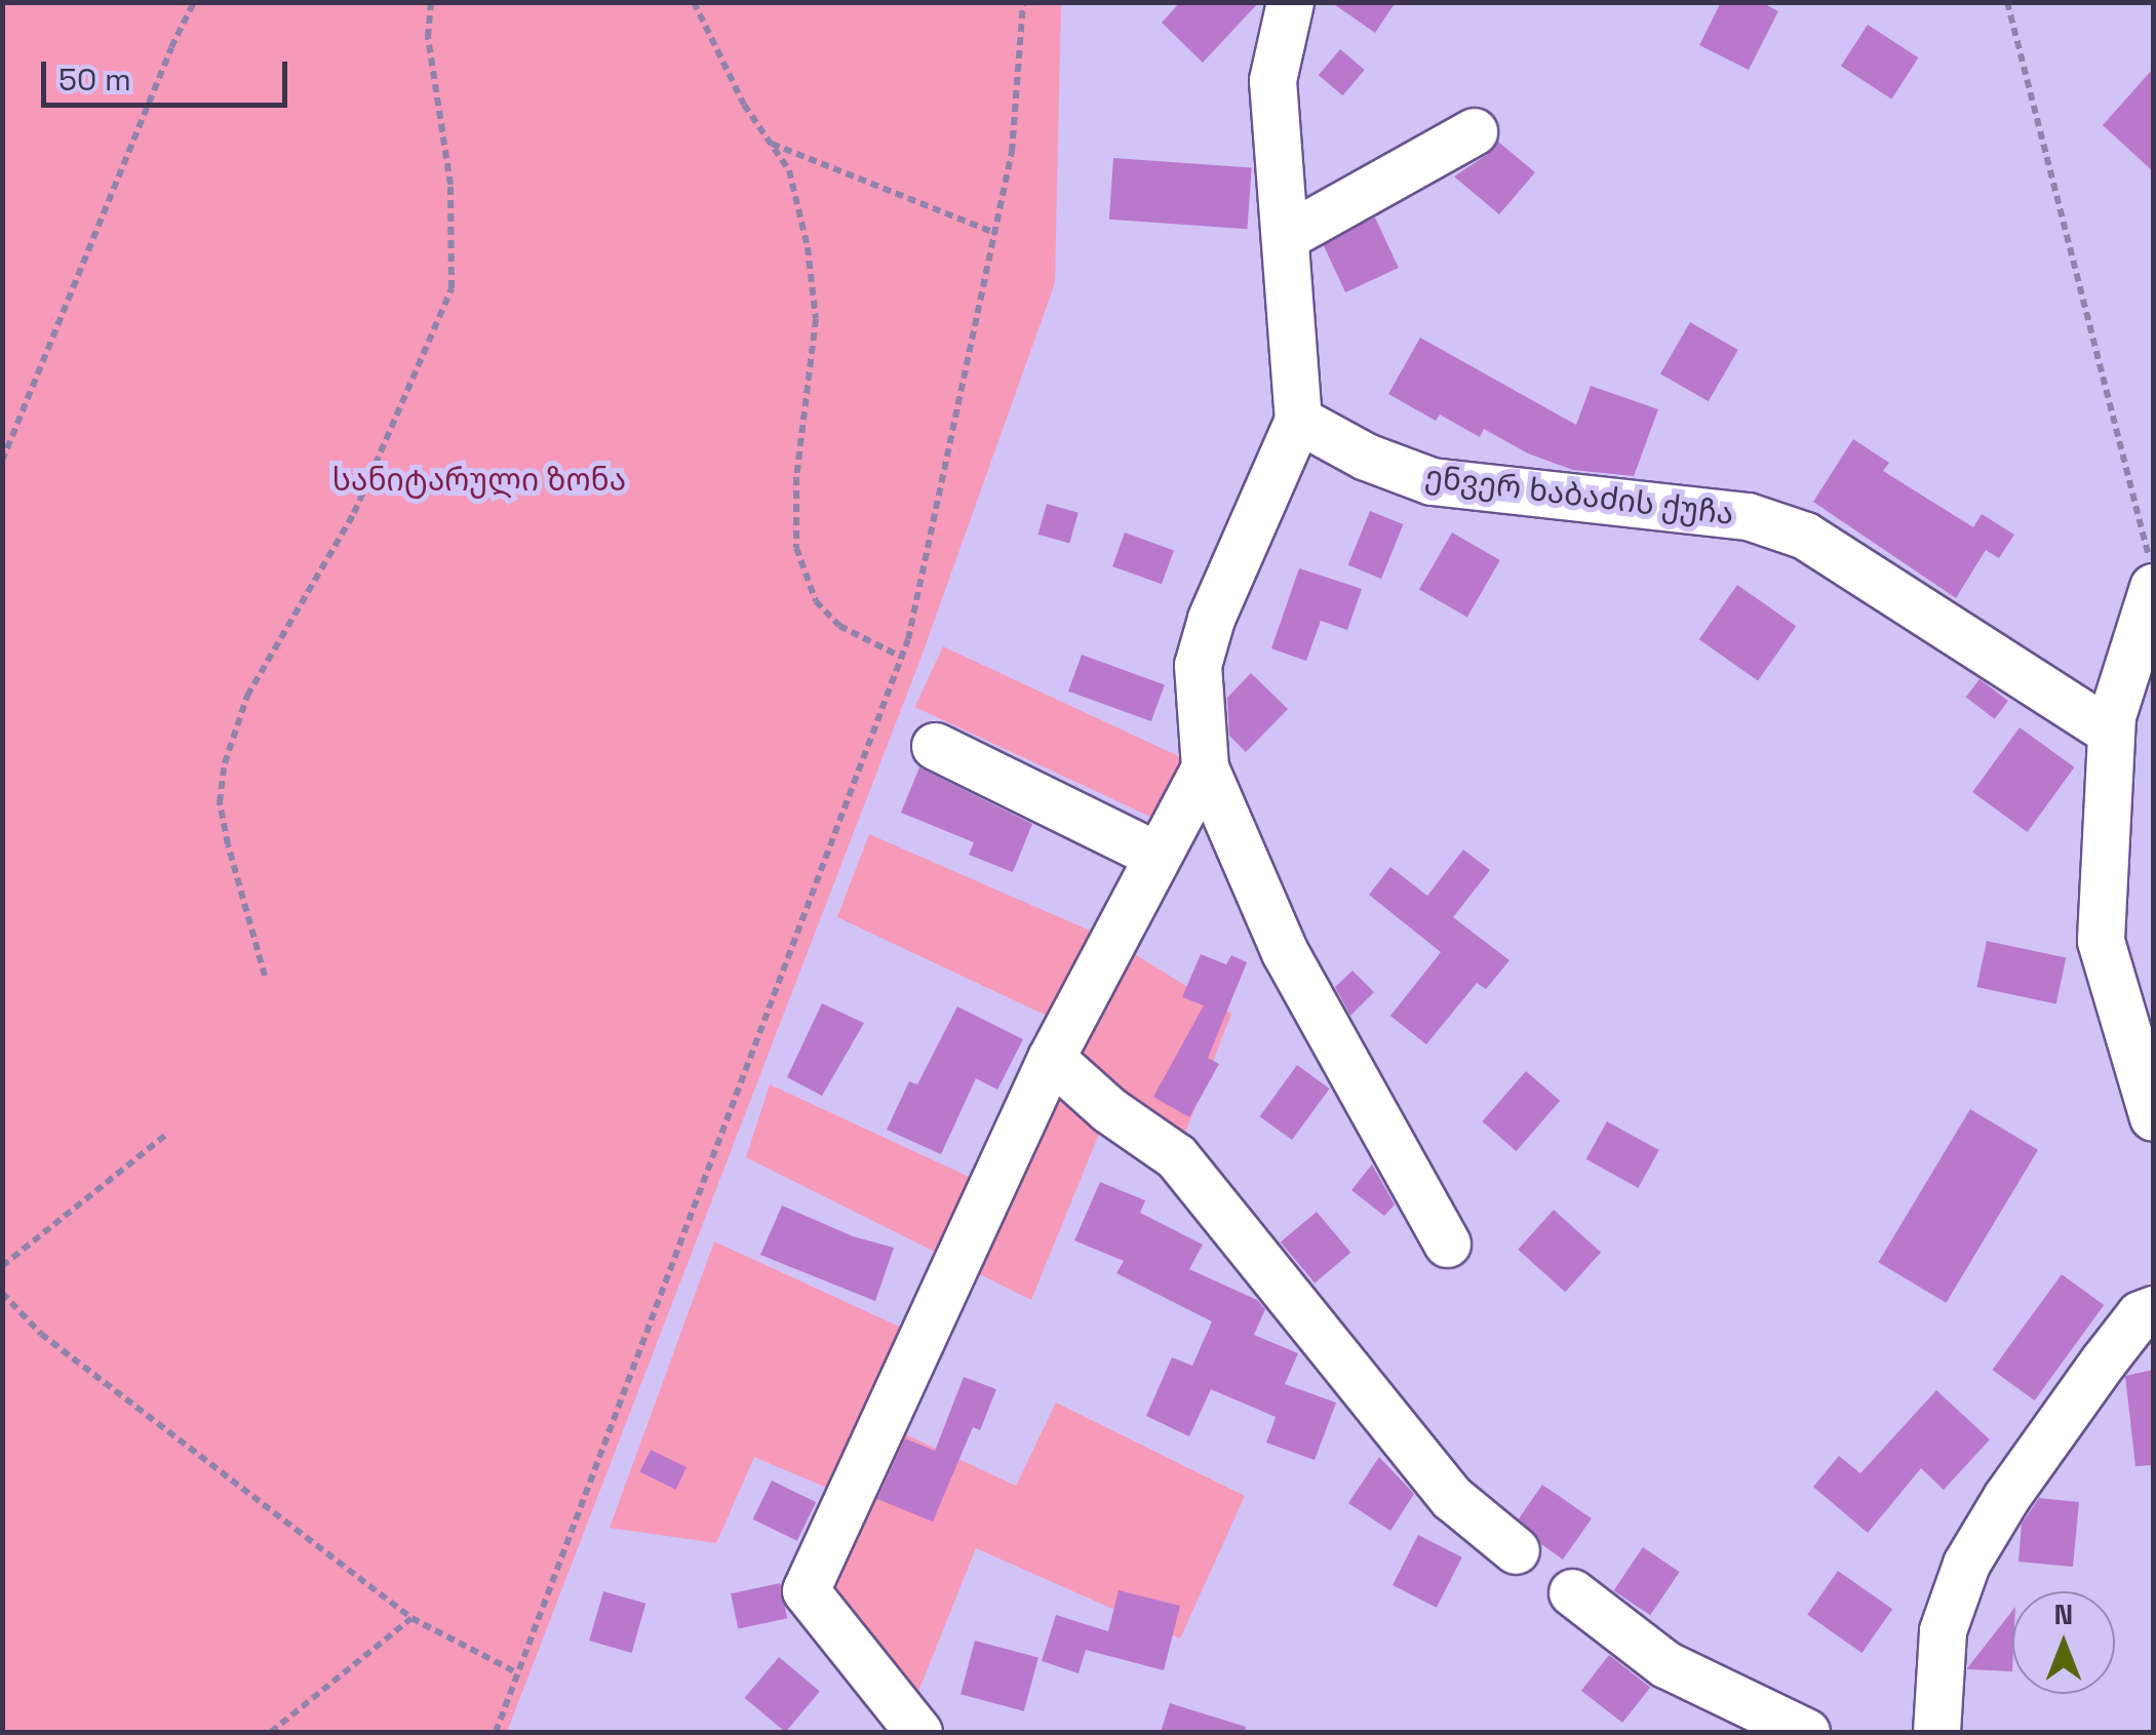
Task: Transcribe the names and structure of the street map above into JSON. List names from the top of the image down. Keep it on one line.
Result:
{"streets":{"street":["ენვერ ხაბაძის ქუჩა"]},"parks":["სანიტარული ზონა"],"scale_bar":"50 m","north":"top"}
